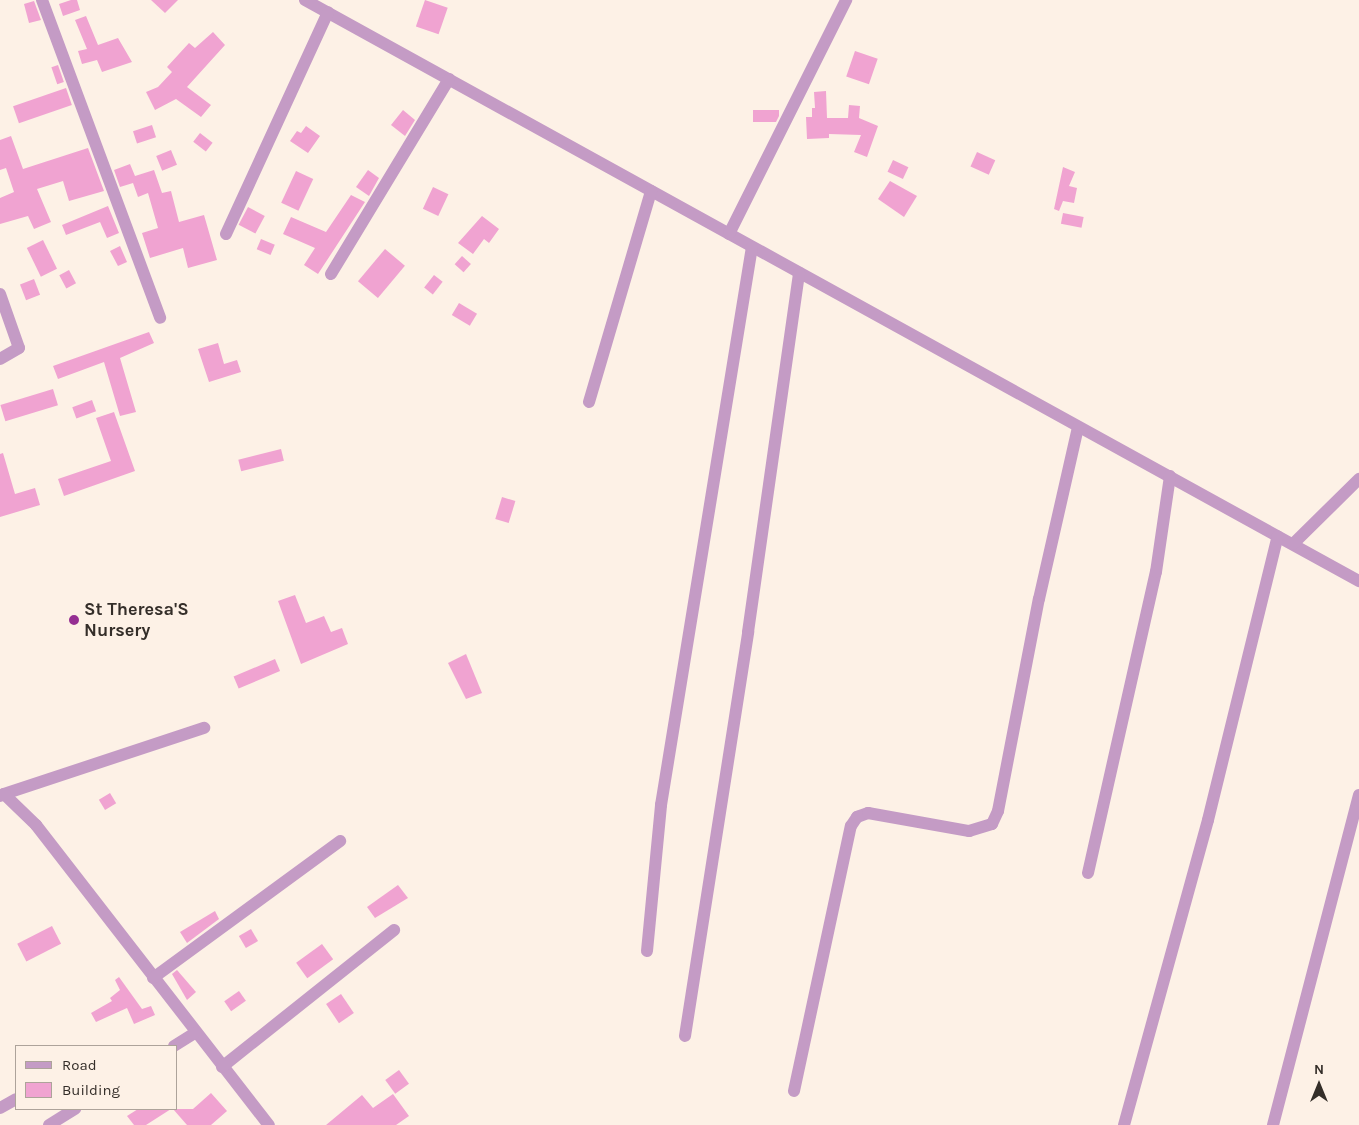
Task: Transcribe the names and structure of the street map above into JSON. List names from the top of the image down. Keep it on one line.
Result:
{"places":["St Theresa'S Nursery"],"legend":["Road","Building"],"north":"top"}
